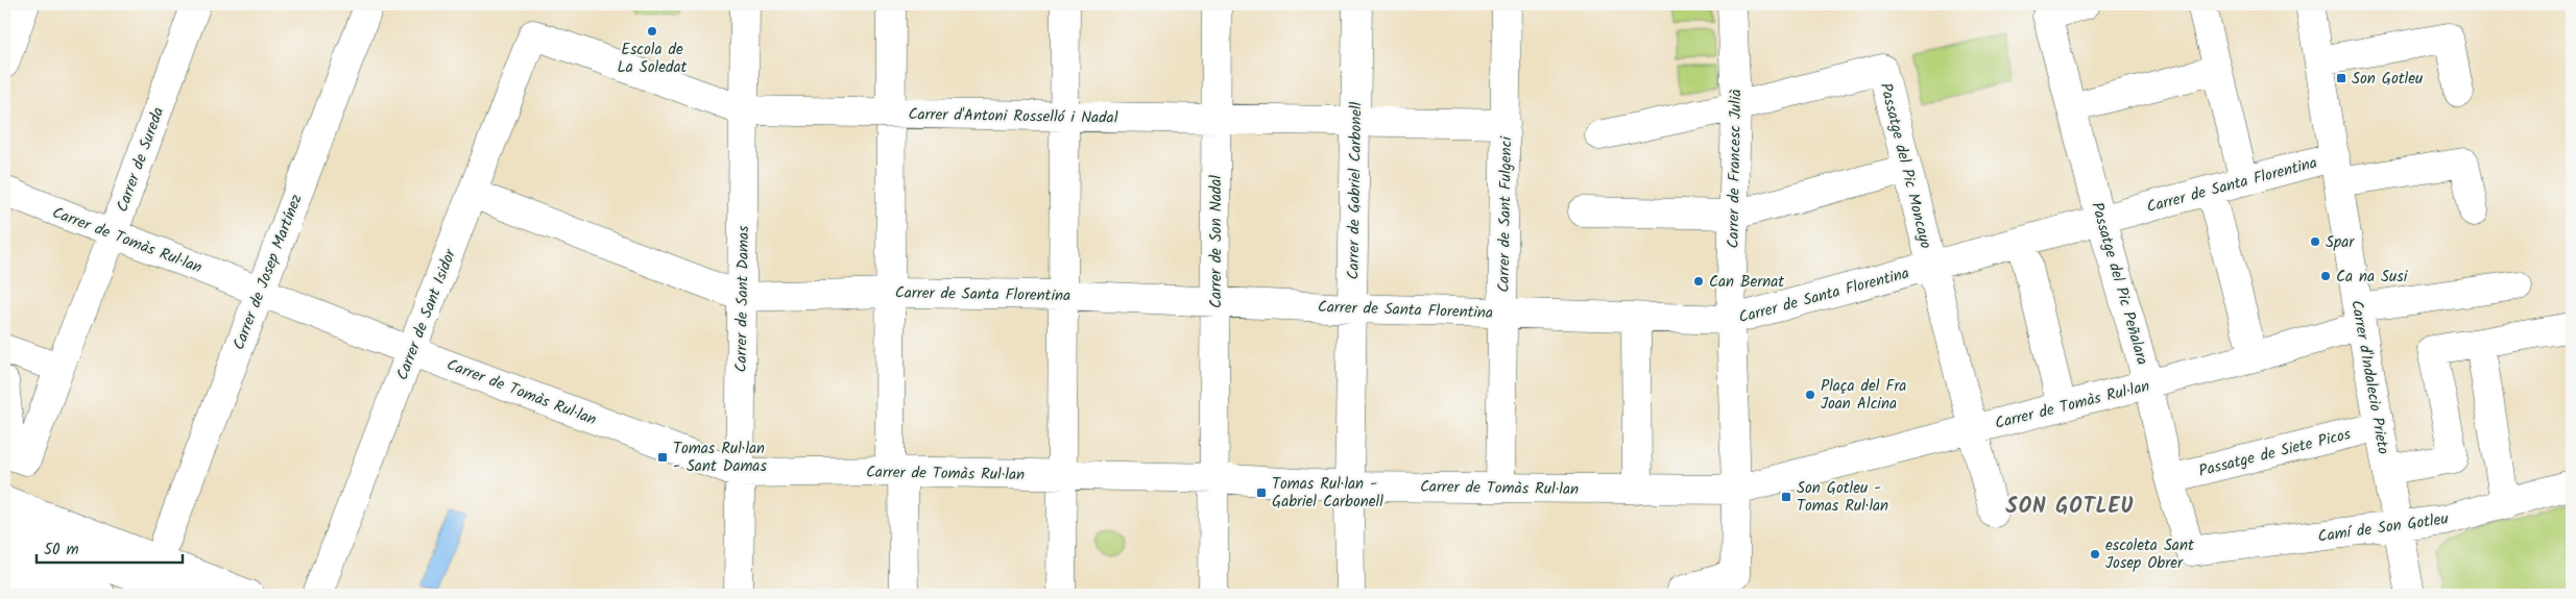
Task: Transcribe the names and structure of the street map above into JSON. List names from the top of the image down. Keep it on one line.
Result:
{"streets":{"main road":["Carrer d'Antoni Rosselló i Nadal","Carrer de Sureda","Passatge del Pic Moncayo","Carrer de Francesc Julià","Carrer de Santa Florentina","Carrer de Gabriel Carbonell","Carrer de Sant Fulgenci","Carrer de Tomàs Rul·lan","Carrer de Son Nadal","Carrer de Josep Martínez","Passatge del Pic Peñalara","Carrer de Sant Damas","Carrer de Sant Isidor","Carrer d'Indalecio Prieto","Passatge de Siete Picos","Camí de Son Gotleu"]},"crossings":[["Carrer d'Antoni Rosselló i Nadal","Carrer de Gabriel Carbonell"],["Carrer d'Antoni Rosselló i Nadal","Carrer de Sant Fulgenci"],["Carrer d'Antoni Rosselló i Nadal","Carrer de Son Nadal"],["Carrer d'Antoni Rosselló i Nadal","Carrer de Sant Damas"],["Carrer d'Antoni Rosselló i Nadal","Carrer de Sant Isidor"],["Carrer de Sureda","Carrer de Tomàs Rul·lan"],["Passatge del Pic Moncayo","Carrer de Francesc Julià"],["Passatge del Pic Moncayo","Carrer de Santa Florentina"],["Passatge del Pic Moncayo","Carrer de Tomàs Rul·lan"],["Carrer de Francesc Julià","Carrer de Santa Florentina"],["Carrer de Francesc Julià","Carrer de Tomàs Rul·lan"],["Carrer de Santa Florentina","Carrer de Gabriel Carbonell"],["Carrer de Santa Florentina","Carrer de Sant Fulgenci"],["Carrer de Santa Florentina","Carrer de Son Nadal"],["Carrer de Santa Florentina","Passatge del Pic Peñalara"],["Carrer de Santa Florentina","Carrer de Sant Damas"],["Carrer de Santa Florentina","Carrer de Sant Isidor"],["Carrer de Santa Florentina","Carrer d'Indalecio Prieto"],["Carrer de Gabriel Carbonell","Carrer de Tomàs Rul·lan"],["Carrer de Sant Fulgenci","Carrer de Tomàs Rul·lan"],["Carrer de Tomàs Rul·lan","Carrer de Son Nadal"],["Carrer de Tomàs Rul·lan","Carrer de Josep Martínez"],["Carrer de Tomàs Rul·lan","Passatge del Pic Peñalara"],["Carrer de Tomàs Rul·lan","Carrer de Sant Damas"],["Carrer de Tomàs Rul·lan","Carrer de Sant Isidor"],["Carrer de Tomàs Rul·lan","Carrer d'Indalecio Prieto"],["Passatge del Pic Peñalara","Passatge de Siete Picos"],["Passatge del Pic Peñalara","Camí de Son Gotleu"],["Carrer d'Indalecio Prieto","Passatge de Siete Picos"],["Carrer d'Indalecio Prieto","Camí de Son Gotleu"]],"districts":["SON GOTLEU"],"places":{"other":["Escola de La Soledat","Spar","Ca na Susi","Can Bernat","Plaça del Fra Joan Alcina","escoleta Sant Josep Obrer"],"transit":["Son Gotleu","Tomas Rul·lan - Sant Damas","Tomas Rul·lan - Gabriel Carbonell","Son Gotleu - Tomas Rul·lan"]},"scale_bar":"50 m"}
